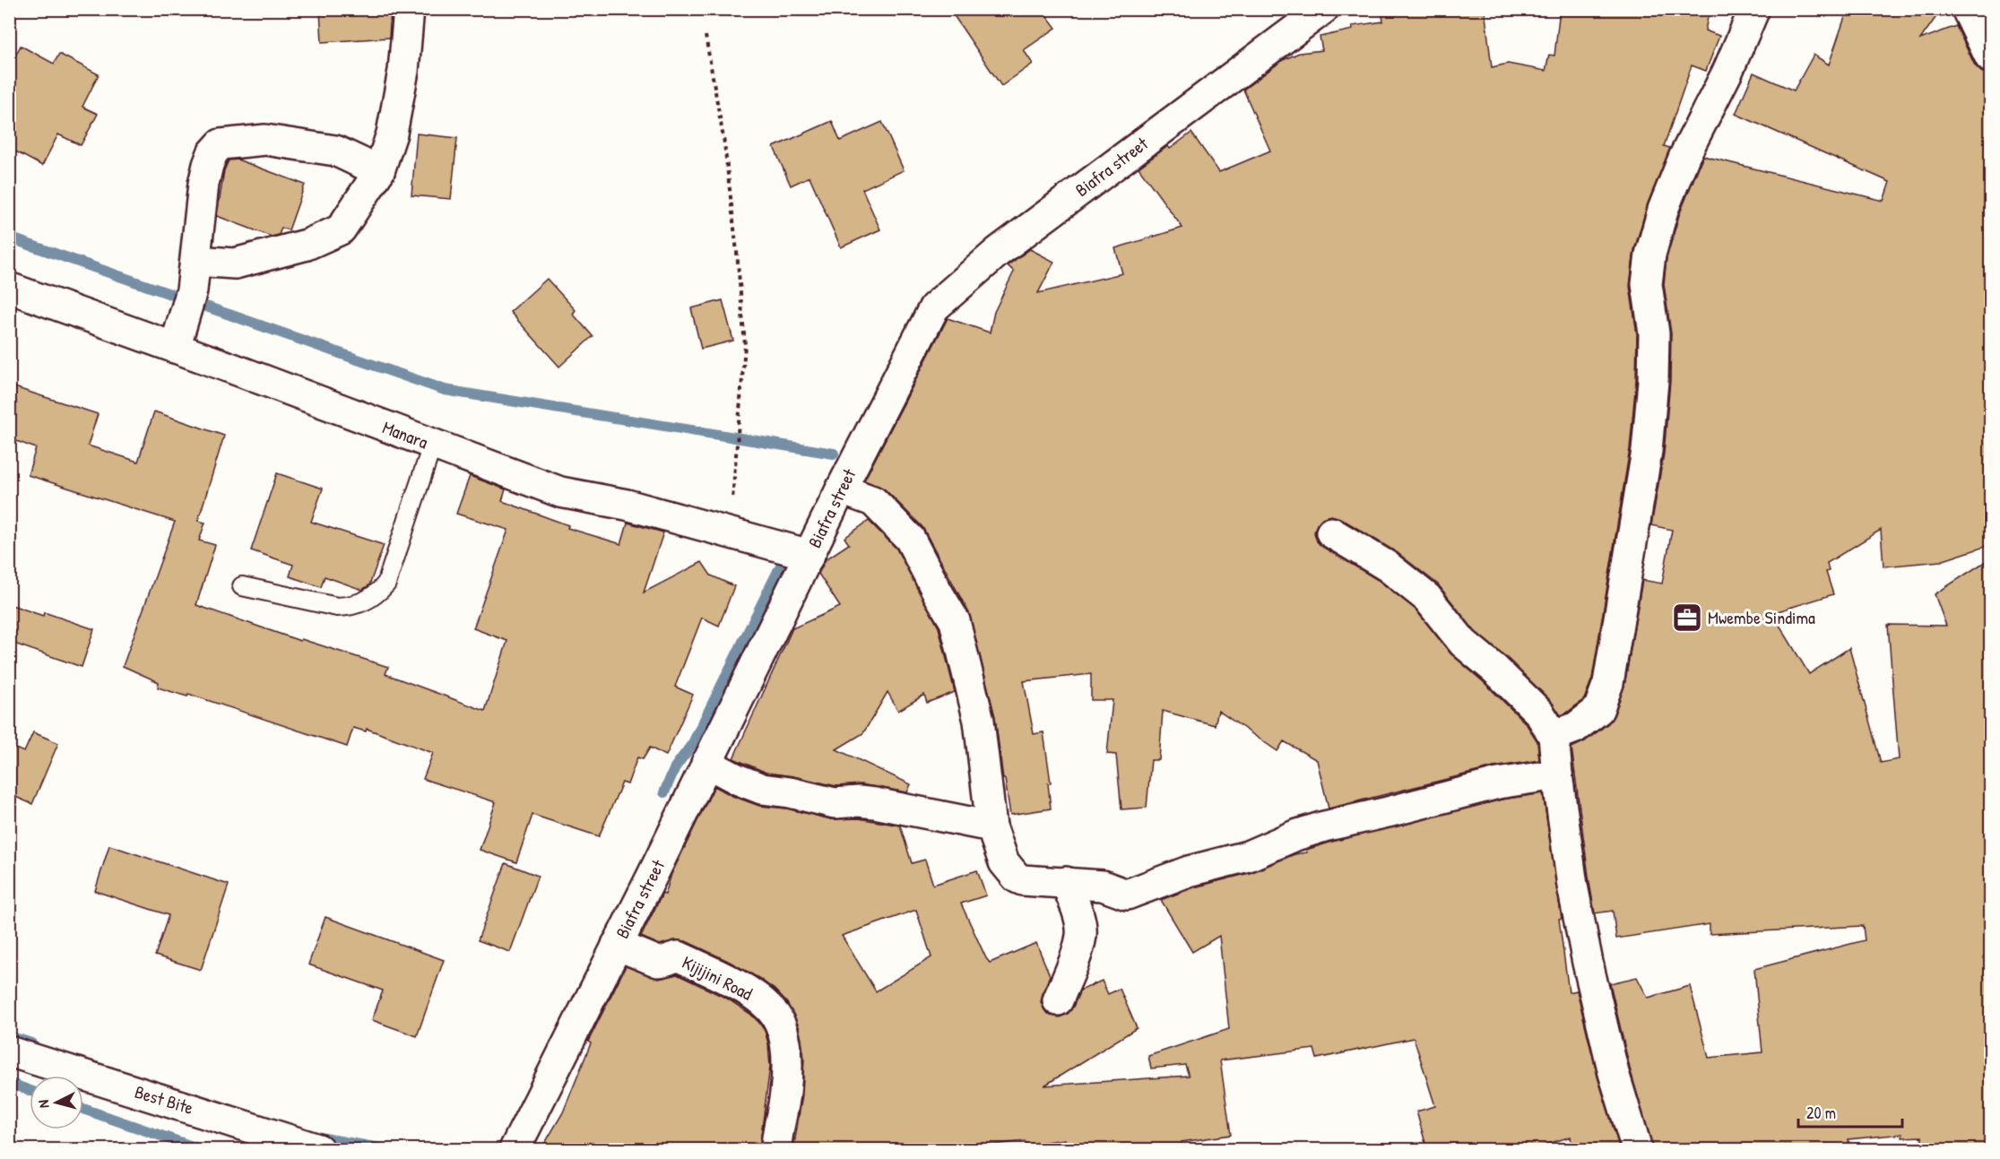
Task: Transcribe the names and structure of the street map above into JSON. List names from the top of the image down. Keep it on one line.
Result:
{"streets":{"street":["Biafra street","Manara","Kijijini Road","Best Bite"]},"crossings":[["Biafra street","Manara"],["Biafra street","Kijijini Road"]],"places":{"office":["Mwembe Sindima"]},"scale_bar":"20 m","north":"left"}
